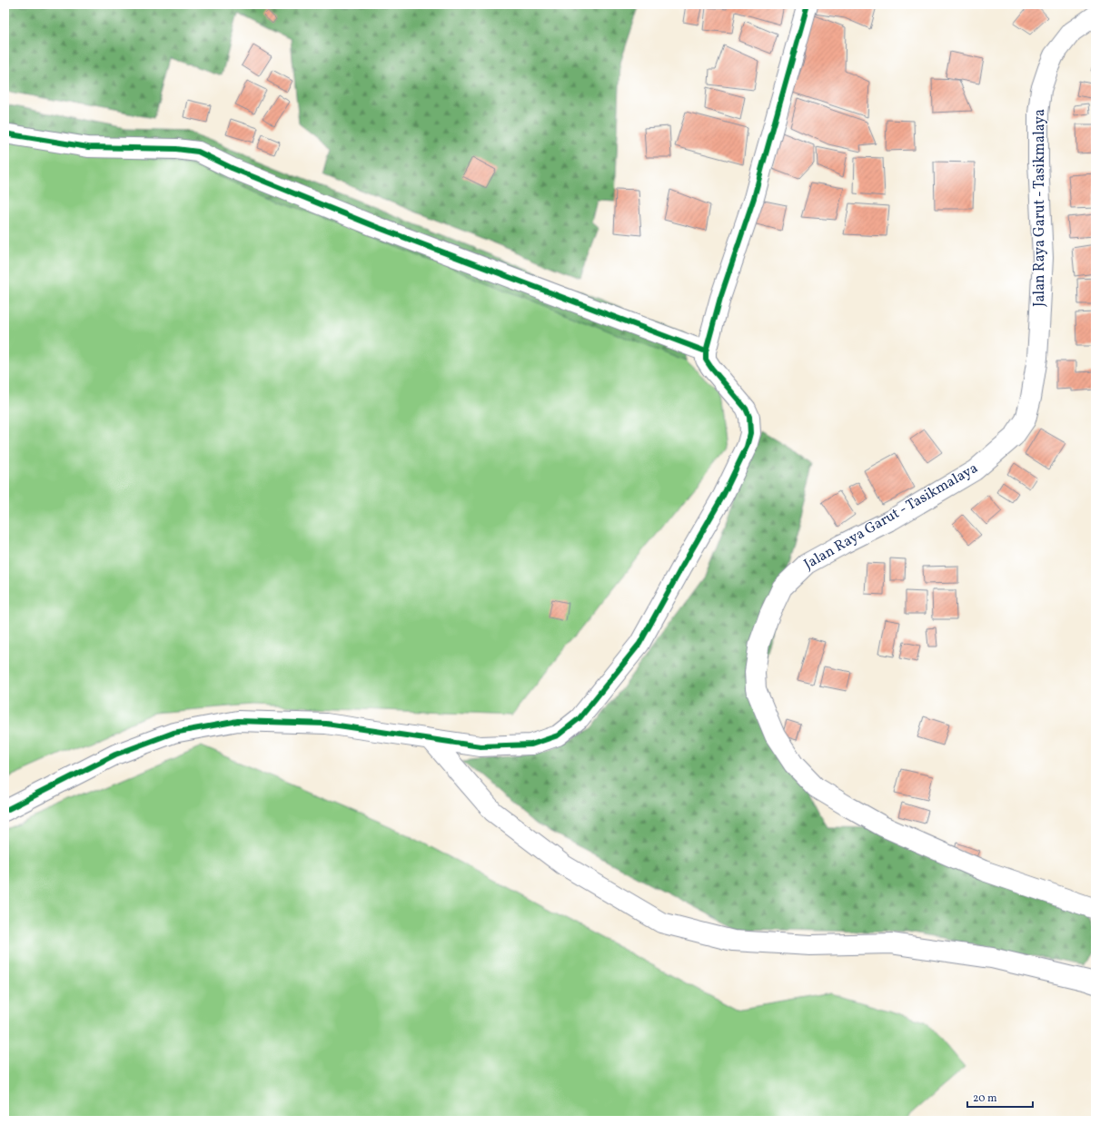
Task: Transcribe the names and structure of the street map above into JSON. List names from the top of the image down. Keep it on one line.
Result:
{"streets":{"street":["Jalan Raya Garut - Tasikmalaya"]},"scale_bar":"20 m"}
